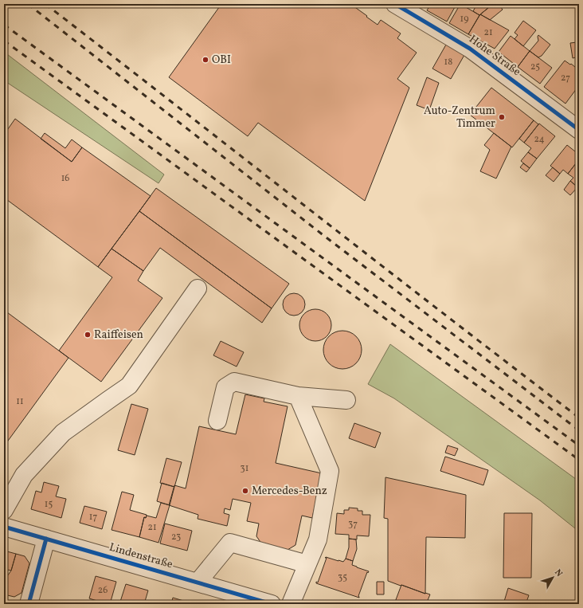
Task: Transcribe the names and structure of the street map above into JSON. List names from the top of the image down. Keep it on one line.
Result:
{"streets":{"street":["Hohe Straße","Lindenstraße"]},"places":["OBI","Auto-Zentrum Timmer","Raiffeisen","Mercedes-Benz"],"house_numbers":["19","21","18","25","27","24","16","11","31","15","17","37","21","23","35","26"],"north":"top right"}
